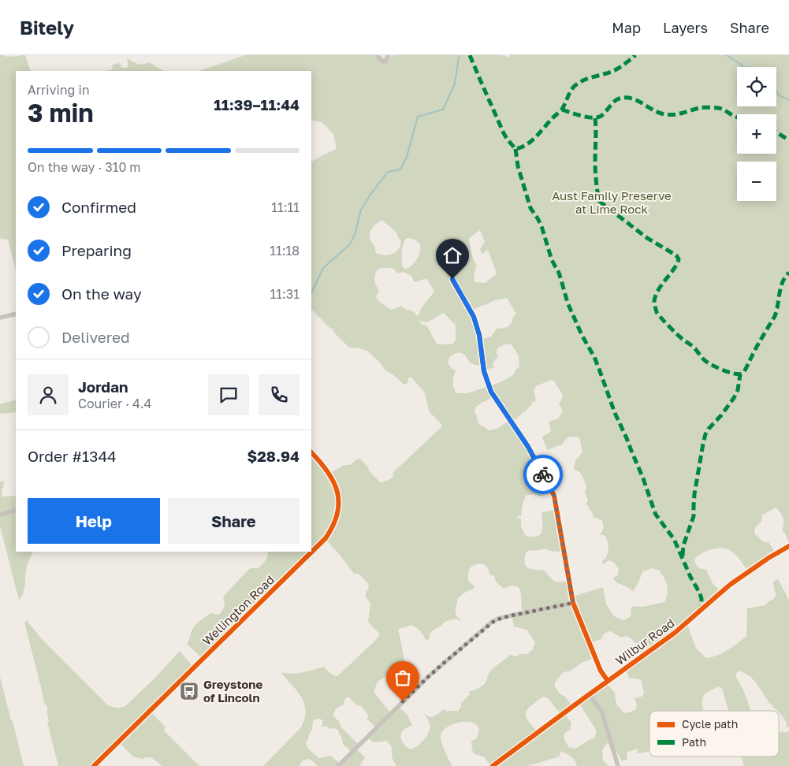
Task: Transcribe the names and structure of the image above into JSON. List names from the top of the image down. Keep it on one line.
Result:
{"streets":{"street":["Wellington Road","Wilbur Road"]},"parks":["Aust Family Preserve at Lime Rock"],"places":{"bus stop":["Greystone of Lincoln"]},"legend":["Cycle path","Path"],"page":{"header":"Bitely","nav":["Map","Layers","Share"],"map_buttons":["+","−"],"heading":["3 min","Arriving in","11:39–11:44"],"panel":["Jordan","Courier · 4.4","Order #1344","$28.94"],"bar":"On the way · 310 m","list":[["Confirmed","11:11"],["Preparing","11:18"],["On the way","11:31"],"Delivered"],"buttons":["Help","Share"]}}
